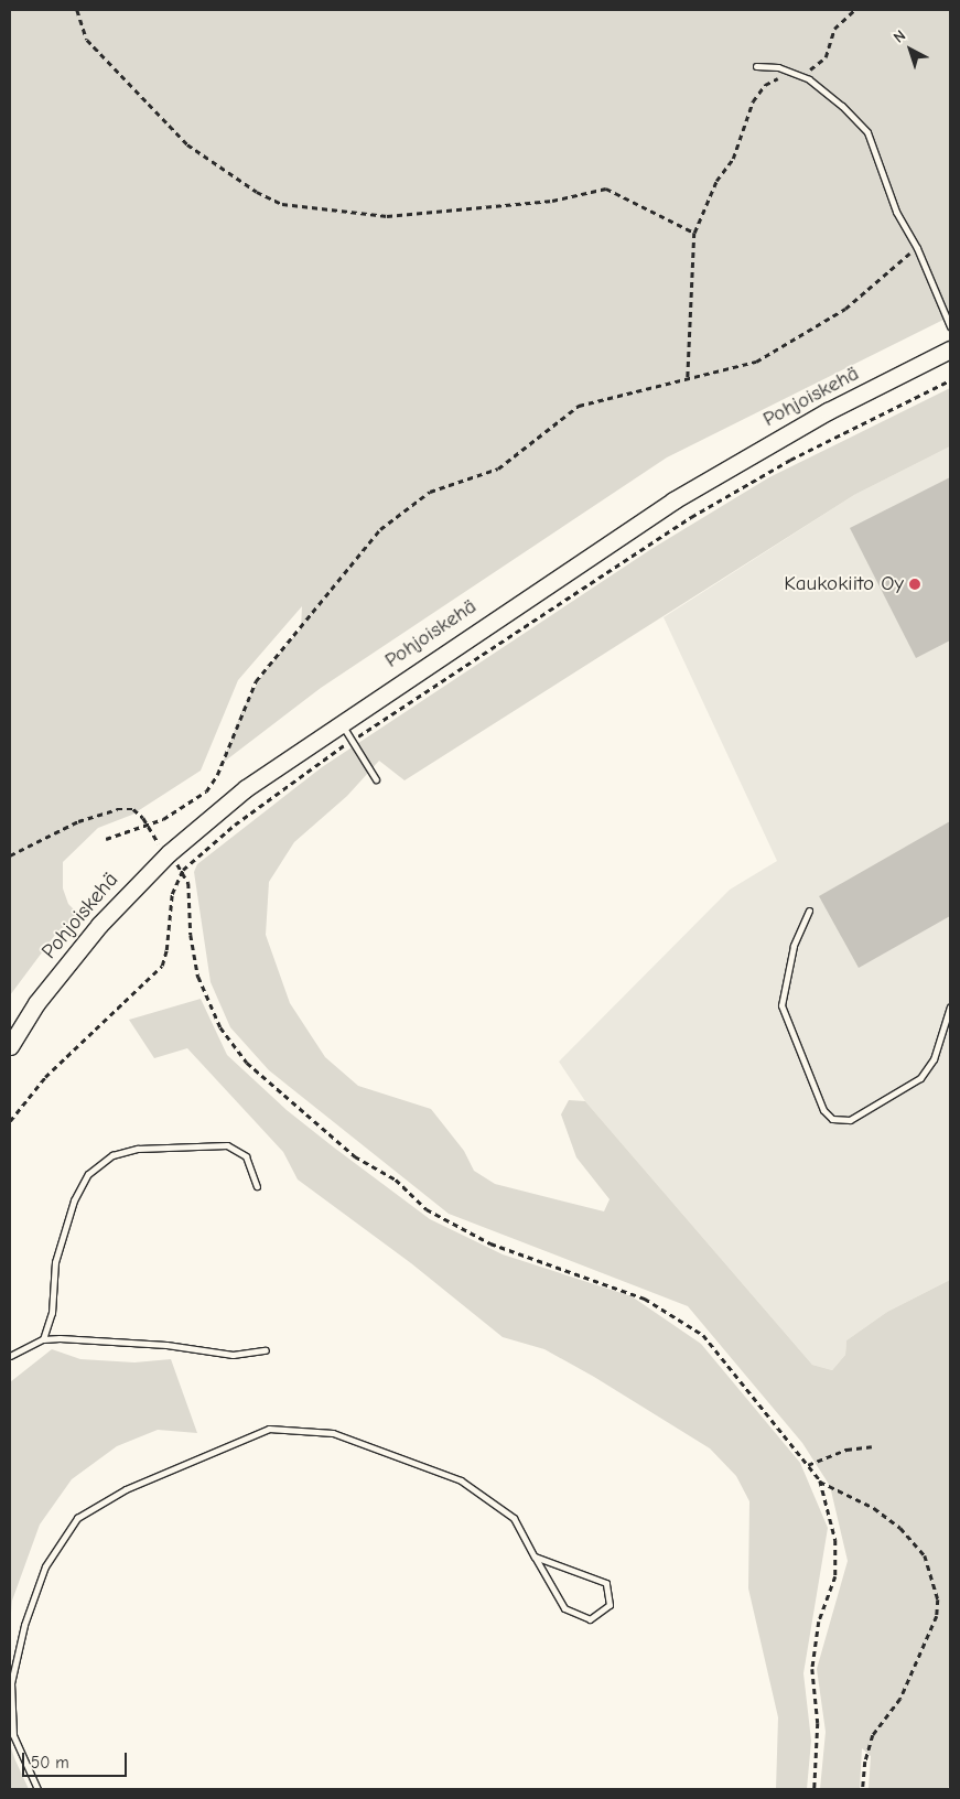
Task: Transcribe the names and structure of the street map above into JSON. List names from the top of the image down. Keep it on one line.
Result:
{"streets":{"main road":["Pohjoiskehä"]},"places":["Kaukokiito Oy"],"scale_bar":"50 m","north":"top left"}
